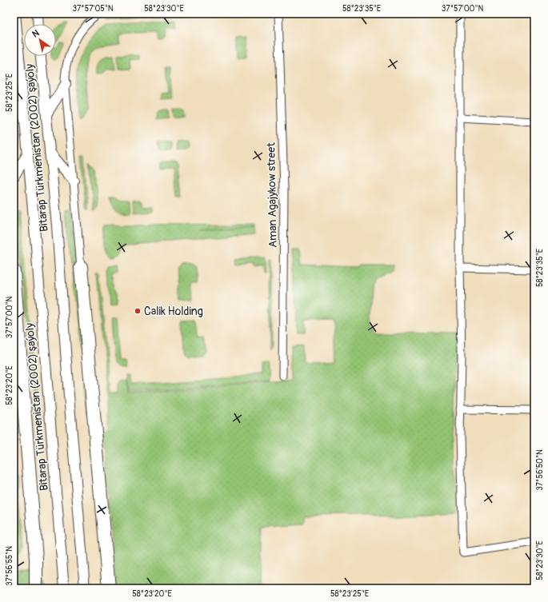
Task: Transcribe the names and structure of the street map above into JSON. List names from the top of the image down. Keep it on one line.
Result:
{"streets":{"main road":["Bitarap Türkmenistan (2002) şaýoly"],"street":["Aman Agajykow street"]},"places":["Calik Holding"],"north":"top left","coordinates":["37°57'05\"N","58°23'30\"E","58°23'35\"E","37°57'00\"N","58°23'25\"E","58°23'20\"E","37°56'50\"N","37°56'55\"N"]}
